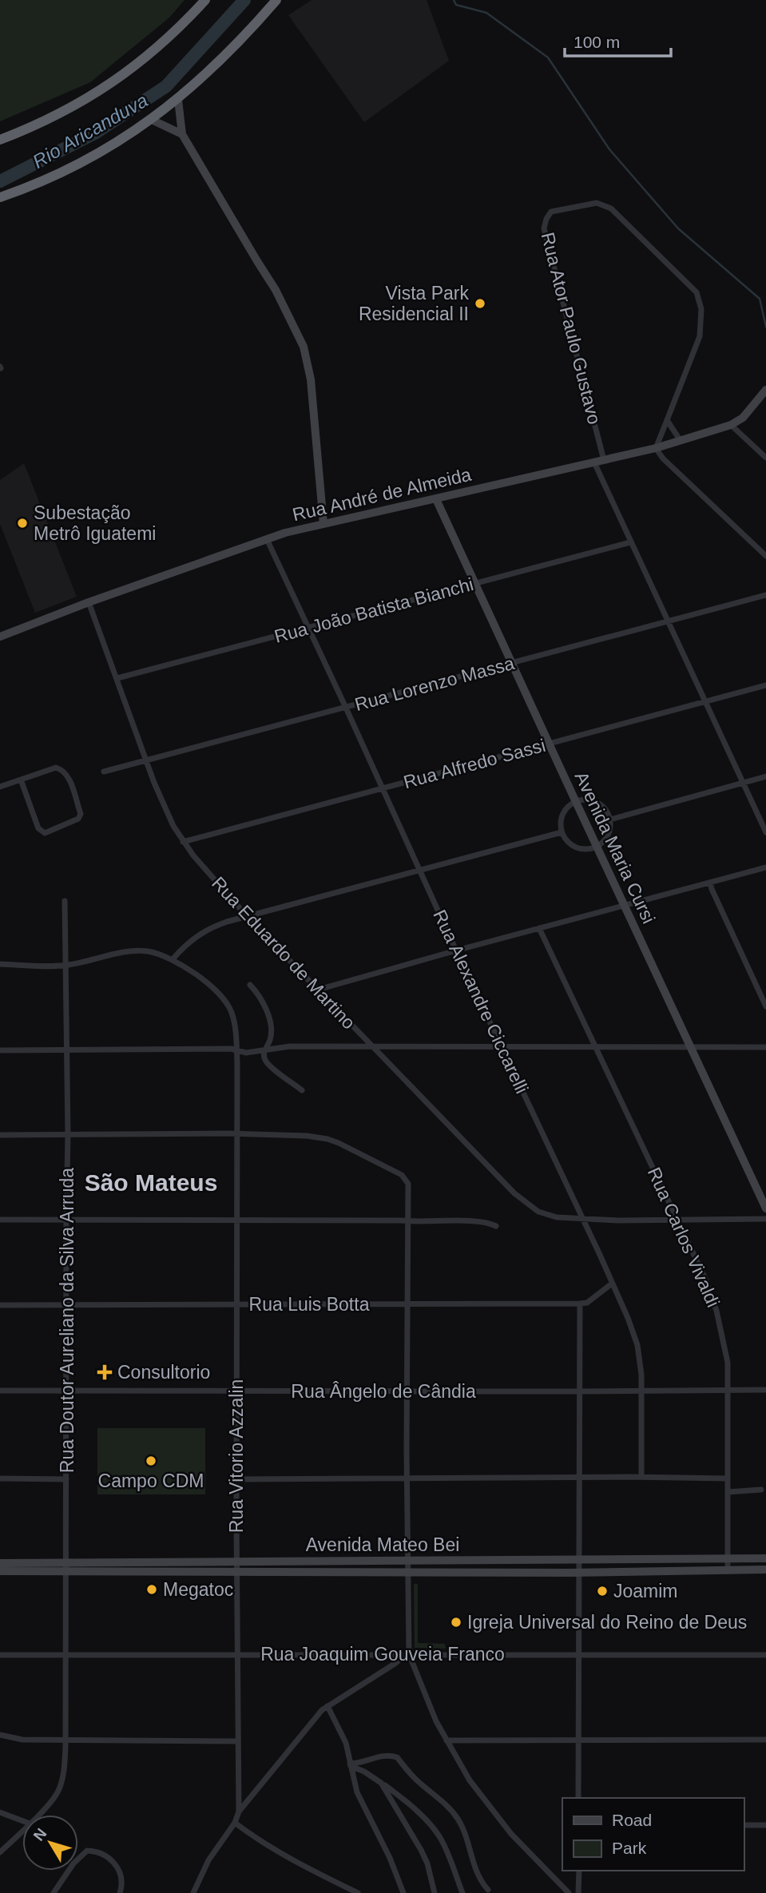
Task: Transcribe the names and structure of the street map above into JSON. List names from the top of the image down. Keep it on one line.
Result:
{"streets":{"main road":["Rua André de Almeida","Avenida Maria Cursi","Avenida Mateo Bei"],"street":["Rua Ator Paulo Gustavo","Rua João Batista Bianchi","Rua Lorenzo Massa","Rua Alfredo Sassi","Rua Eduardo de Martino","Rua Alexandre Ciccarelli","Rua Carlos Vivaldi","Rua Luis Botta","Rua Doutor Aureliano da Silva Arruda","Rua Ângelo de Cândia","Rua Vitorio Azzalin","Rua Joaquim Gouveia Franco"]},"crossings":[["Rua Ator Paulo Gustavo","Rua André de Almeida"],["Rua André de Almeida","Avenida Maria Cursi"],["Rua André de Almeida","Rua Eduardo de Martino"],["Rua André de Almeida","Rua Alexandre Ciccarelli"],["Rua João Batista Bianchi","Avenida Maria Cursi"],["Rua João Batista Bianchi","Rua Eduardo de Martino"],["Rua João Batista Bianchi","Rua Alexandre Ciccarelli"],["Rua Lorenzo Massa","Avenida Maria Cursi"],["Rua Lorenzo Massa","Rua Eduardo de Martino"],["Rua Lorenzo Massa","Rua Alexandre Ciccarelli"],["Rua Alfredo Sassi","Avenida Maria Cursi"],["Rua Alfredo Sassi","Rua Eduardo de Martino"],["Rua Alfredo Sassi","Rua Alexandre Ciccarelli"],["Rua Eduardo de Martino","Rua Alexandre Ciccarelli"],["Rua Eduardo de Martino","Rua Carlos Vivaldi"],["Rua Alexandre Ciccarelli","Rua Luis Botta"],["Rua Alexandre Ciccarelli","Rua Ângelo de Cândia"],["Rua Carlos Vivaldi","Rua Ângelo de Cândia"],["Rua Carlos Vivaldi","Avenida Mateo Bei"],["Rua Luis Botta","Rua Doutor Aureliano da Silva Arruda"],["Rua Luis Botta","Rua Vitorio Azzalin"],["Rua Doutor Aureliano da Silva Arruda","Rua Ângelo de Cândia"],["Rua Doutor Aureliano da Silva Arruda","Rua Vitorio Azzalin"],["Rua Doutor Aureliano da Silva Arruda","Avenida Mateo Bei"],["Rua Doutor Aureliano da Silva Arruda","Rua Joaquim Gouveia Franco"],["Rua Ângelo de Cândia","Rua Vitorio Azzalin"],["Rua Vitorio Azzalin","Avenida Mateo Bei"],["Rua Vitorio Azzalin","Rua Joaquim Gouveia Franco"]],"districts":["São Mateus"],"water":["Rio Aricanduva"],"places":{"other":["Vista Park Residencial II","Subestação Metrô Iguatemi","Campo CDM","Megatoc","Joamim","Igreja Universal do Reino de Deus"],"health":["Consultorio"]},"legend":["Road","Park"],"scale_bar":"100 m","north":"top left"}
